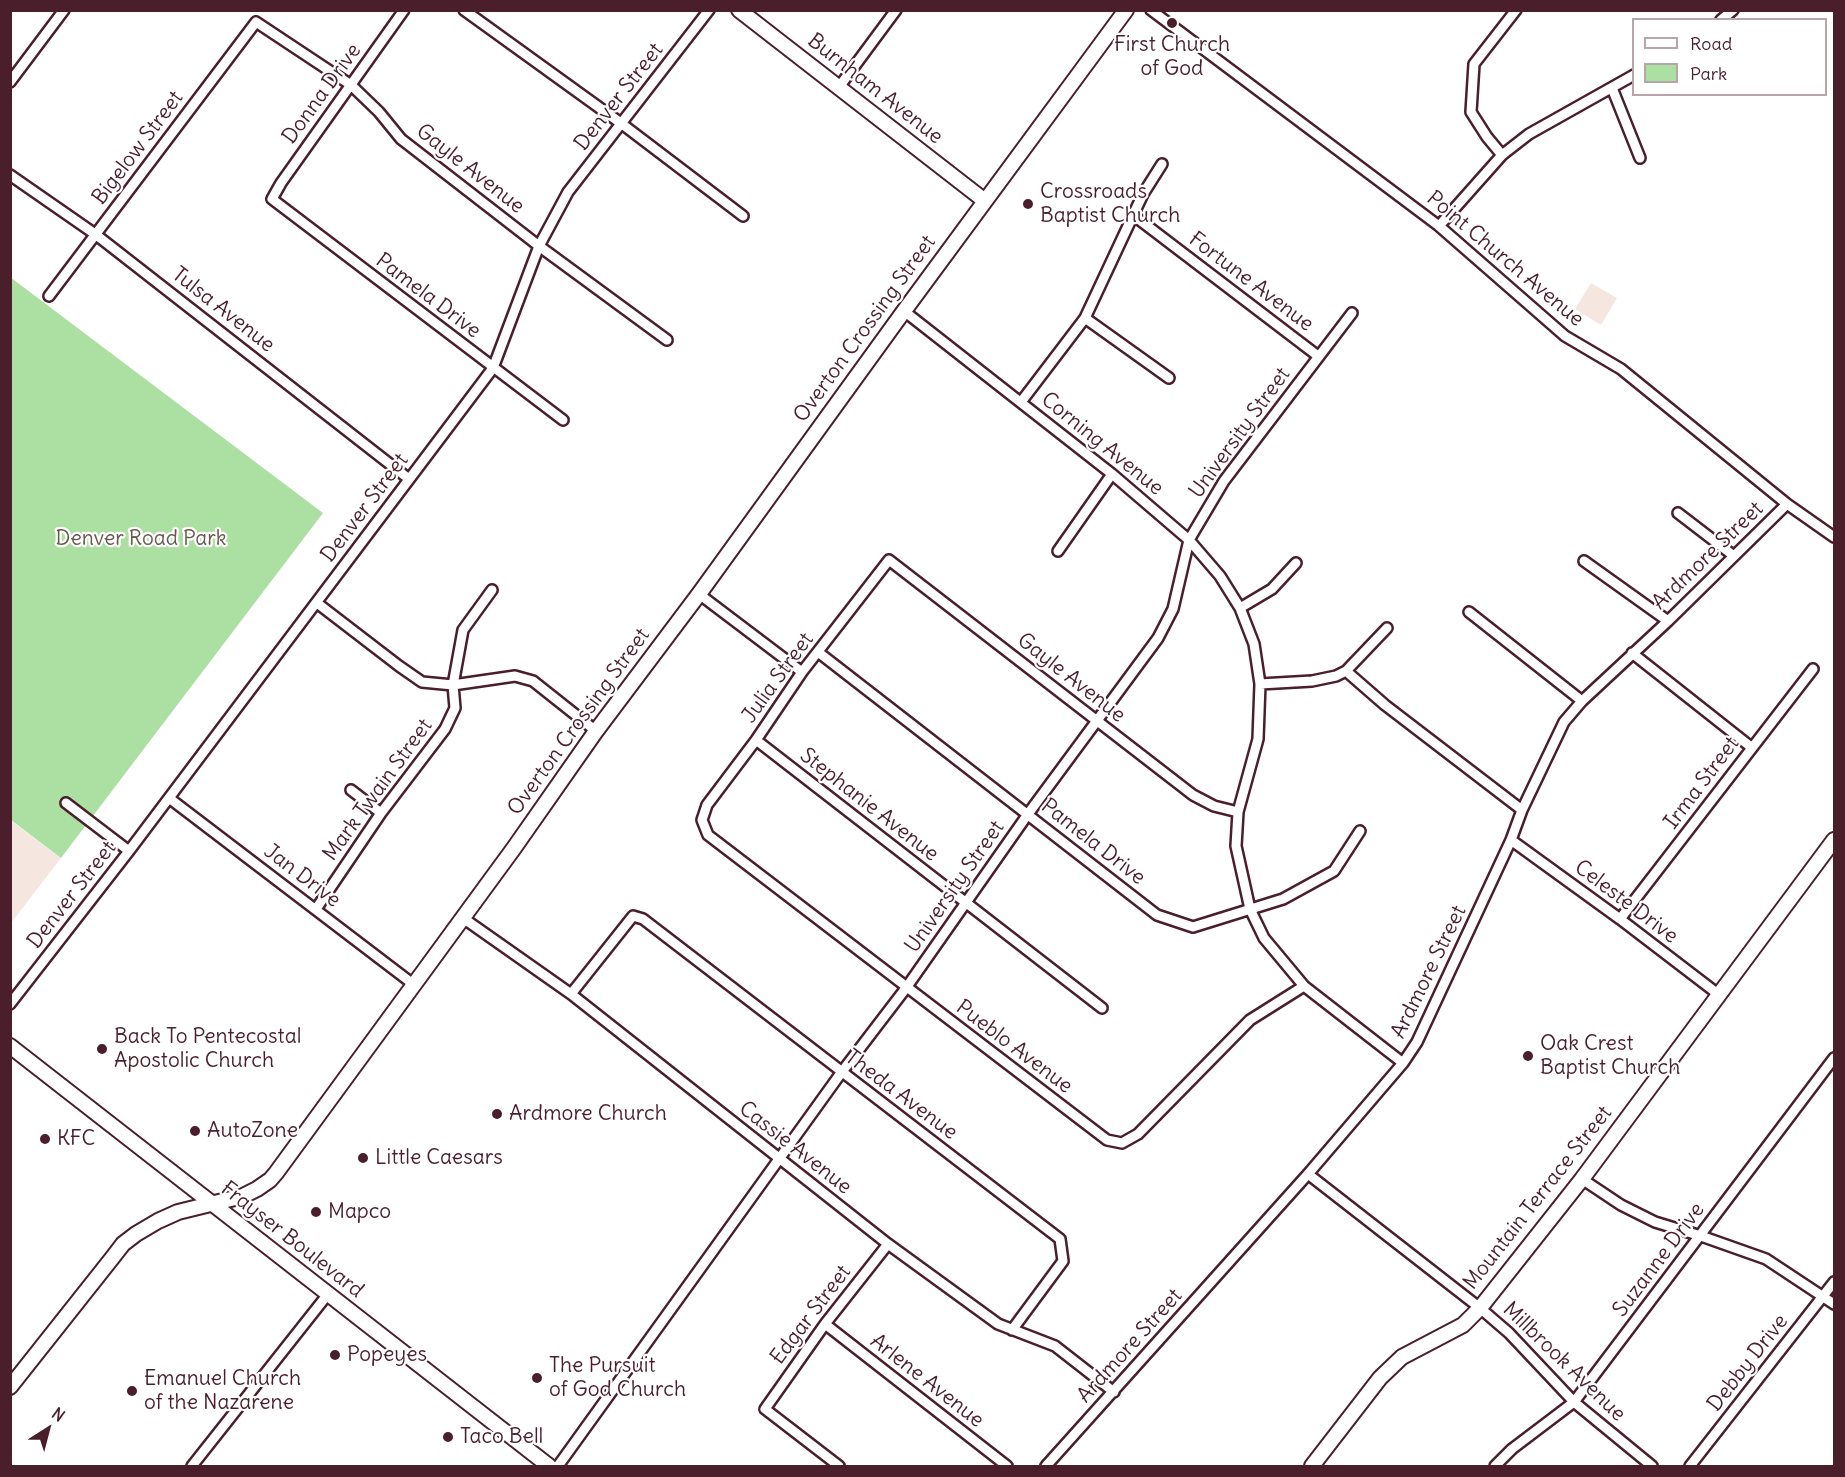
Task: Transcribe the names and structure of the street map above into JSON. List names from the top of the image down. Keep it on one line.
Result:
{"streets":{"street":["Burnham Avenue","Donna Drive","Denver Street","Bigelow Street","Gayle Avenue","Point Church Avenue","Fortune Avenue","Pamela Drive","Tulsa Avenue","Overton Crossing Street","University Street","Corning Avenue","Ardmore Street","Julia Street","Irma Street","Mark Twain Street","Stephanie Avenue","Jan Drive","Celeste Drive","Pueblo Avenue","Theda Avenue","Cassie Avenue","Mountain Terrace Street","Frayser Boulevard","Suzanne Drive","Edgar Street","Millbrook Avenue","Debby Drive","Arlene Avenue"]},"crossings":[["Burnham Avenue","Overton Crossing Street"],["Donna Drive","Gayle Avenue"],["Donna Drive","Pamela Drive"],["Denver Street","Gayle Avenue"],["Denver Street","Pamela Drive"],["Denver Street","Tulsa Avenue"],["Denver Street","Jan Drive"],["Bigelow Street","Gayle Avenue"],["Bigelow Street","Tulsa Avenue"],["Gayle Avenue","University Street"],["Gayle Avenue","Corning Avenue"],["Gayle Avenue","Julia Street"],["Point Church Avenue","Ardmore Street"],["Fortune Avenue","University Street"],["Pamela Drive","University Street"],["Pamela Drive","Corning Avenue"],["Pamela Drive","Julia Street"],["Overton Crossing Street","Corning Avenue"],["Overton Crossing Street","Jan Drive"],["Overton Crossing Street","Cassie Avenue"],["Overton Crossing Street","Frayser Boulevard"],["University Street","Corning Avenue"],["University Street","Stephanie Avenue"],["University Street","Pueblo Avenue"],["University Street","Theda Avenue"],["University Street","Cassie Avenue"],["Corning Avenue","Ardmore Street"],["Corning Avenue","Pueblo Avenue"],["Ardmore Street","Celeste Drive"],["Ardmore Street","Cassie Avenue"],["Ardmore Street","Millbrook Avenue"],["Julia Street","Stephanie Avenue"],["Julia Street","Pueblo Avenue"],["Irma Street","Celeste Drive"],["Mark Twain Street","Jan Drive"],["Celeste Drive","Mountain Terrace Street"],["Theda Avenue","Cassie Avenue"],["Cassie Avenue","Edgar Street"],["Mountain Terrace Street","Millbrook Avenue"],["Suzanne Drive","Millbrook Avenue"],["Edgar Street","Arlene Avenue"]],"parks":["Denver Road Park"],"places":["First Church of God","Crossroads Baptist Church","Back To Pentecostal Apostolic Church","Oak Crest Baptist Church","Ardmore Church","AutoZone","KFC","Little Caesars","Mapco","Popeyes","The Pursuit of God Church","Emanuel Church of the Nazarene","Taco Bell"],"legend":["Road","Park"],"north":"top right"}
